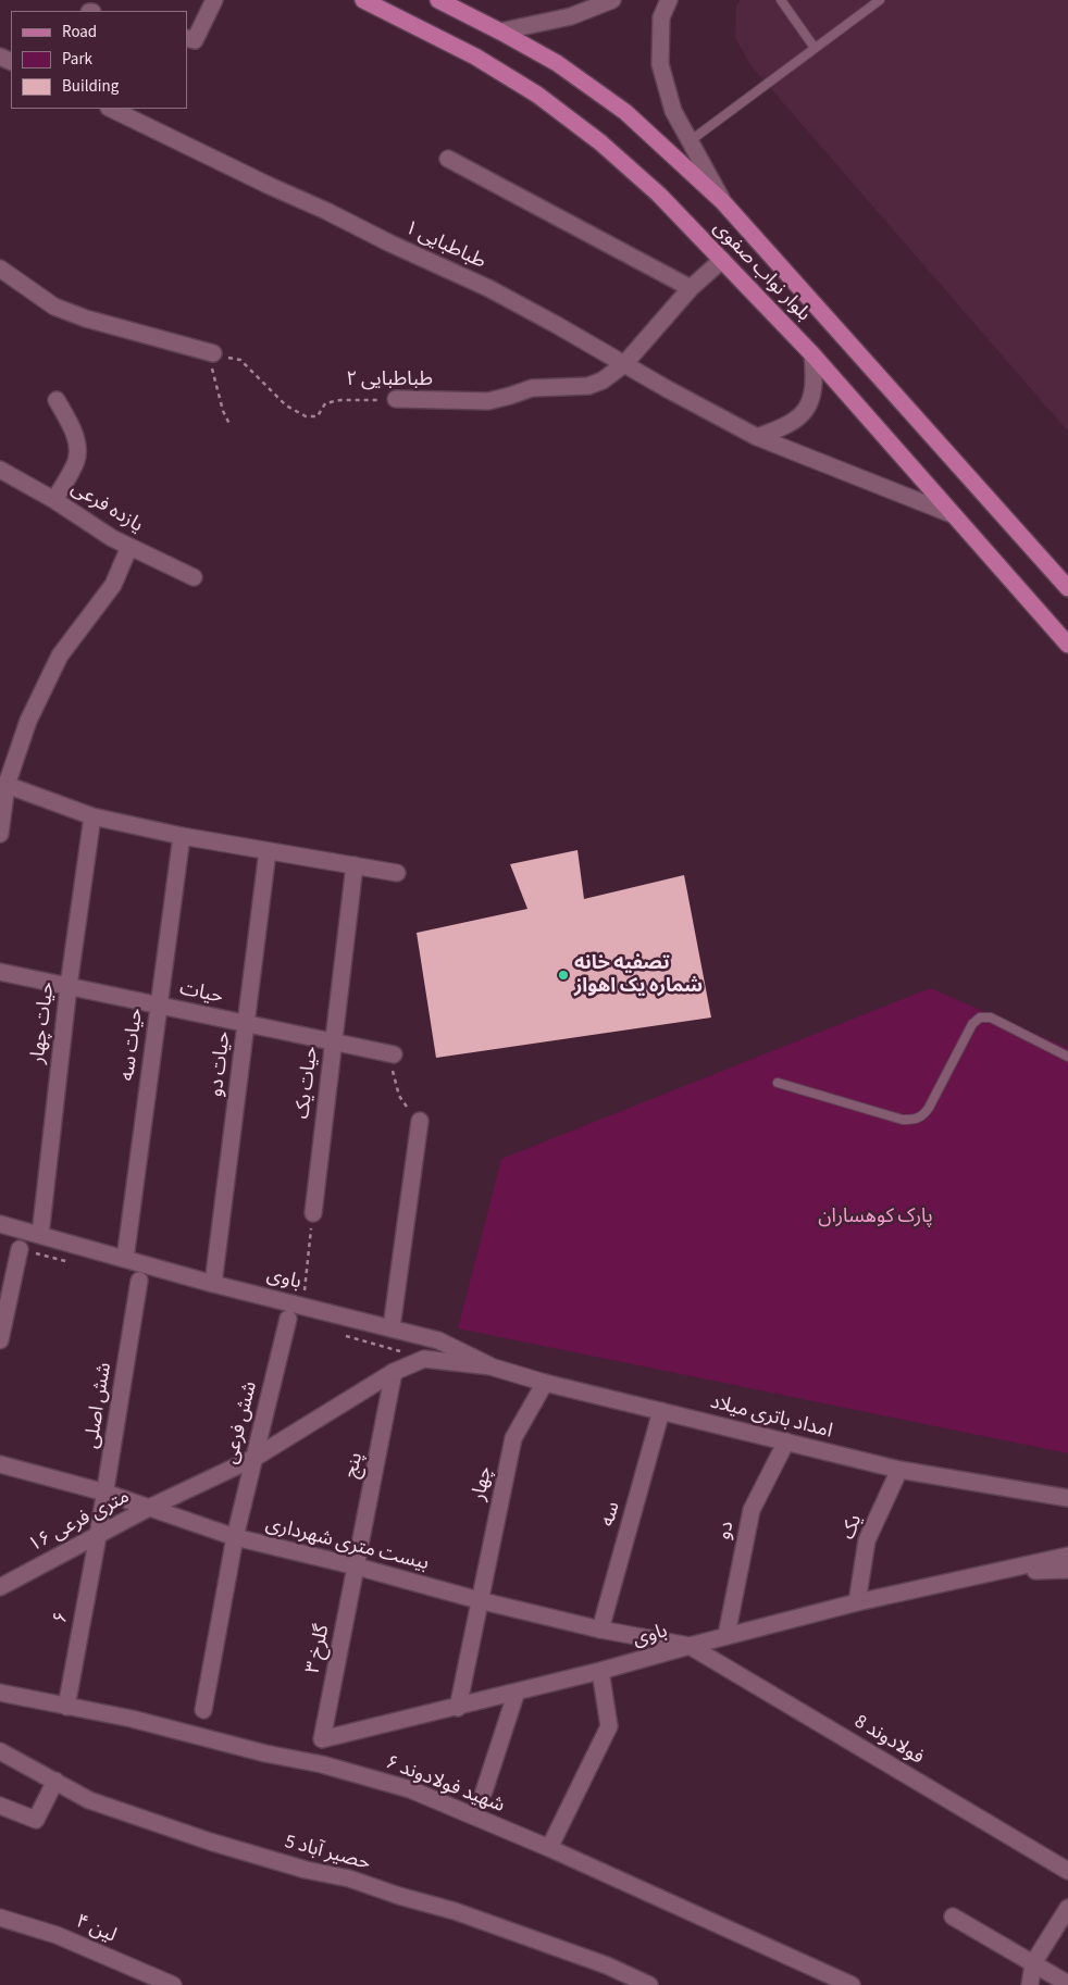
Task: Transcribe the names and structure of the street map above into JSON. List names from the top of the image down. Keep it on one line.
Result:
{"streets":{"main road":["بلوار نواب صفوی"],"street":["طباطبایی ۱","طباطبایی ۲","یازده فرعی","حیات","حیات چهار","حیات سه","حیات دو","حیات یک","باوی","شش اصلی","امداد باتری میلاد","شش فرعی","پنج","چهار","سه","۱۶ متری فرعی","یک","دو","بیست متری شهرداری","۶","گلرخ ۳","فولادوند 8","شهید فولادوند ۶","حصیر آباد 5","لین ۴"]},"crossings":[["طباطبایی ۱","بلوار نواب صفوی"],["طباطبایی ۱","طباطبایی ۲"],["بلوار نواب صفوی","طباطبایی ۲"],["حیات","حیات چهار"],["حیات","حیات سه"],["حیات","حیات دو"],["حیات","حیات یک"],["حیات چهار","باوی"],["حیات سه","باوی"],["حیات دو","باوی"],["باوی","امداد باتری میلاد"],["باوی","چهار"],["باوی","۱۶ متری فرعی"],["باوی","یک"],["باوی","دو"],["باوی","بیست متری شهرداری"],["باوی","گلرخ ۳"],["باوی","فولادوند 8"],["شش اصلی","۱۶ متری فرعی"],["شش اصلی","بیست متری شهرداری"],["شش اصلی","۶"],["امداد باتری میلاد","چهار"],["امداد باتری میلاد","سه"],["امداد باتری میلاد","۱۶ متری فرعی"],["امداد باتری میلاد","یک"],["امداد باتری میلاد","دو"],["شش فرعی","۱۶ متری فرعی"],["شش فرعی","بیست متری شهرداری"],["پنج","۱۶ متری فرعی"],["پنج","بیست متری شهرداری"],["پنج","گلرخ ۳"],["چهار","بیست متری شهرداری"],["سه","بیست متری شهرداری"],["۱۶ متری فرعی","بیست متری شهرداری"],["۱۶ متری فرعی","۶"],["بیست متری شهرداری","گلرخ ۳"],["بیست متری شهرداری","فولادوند 8"],["۶","شهید فولادوند ۶"]],"parks":["پارک کوهساران"],"places":["تصفیه خانه شماره یک اهواز"],"legend":["Road","Park","Building"]}
